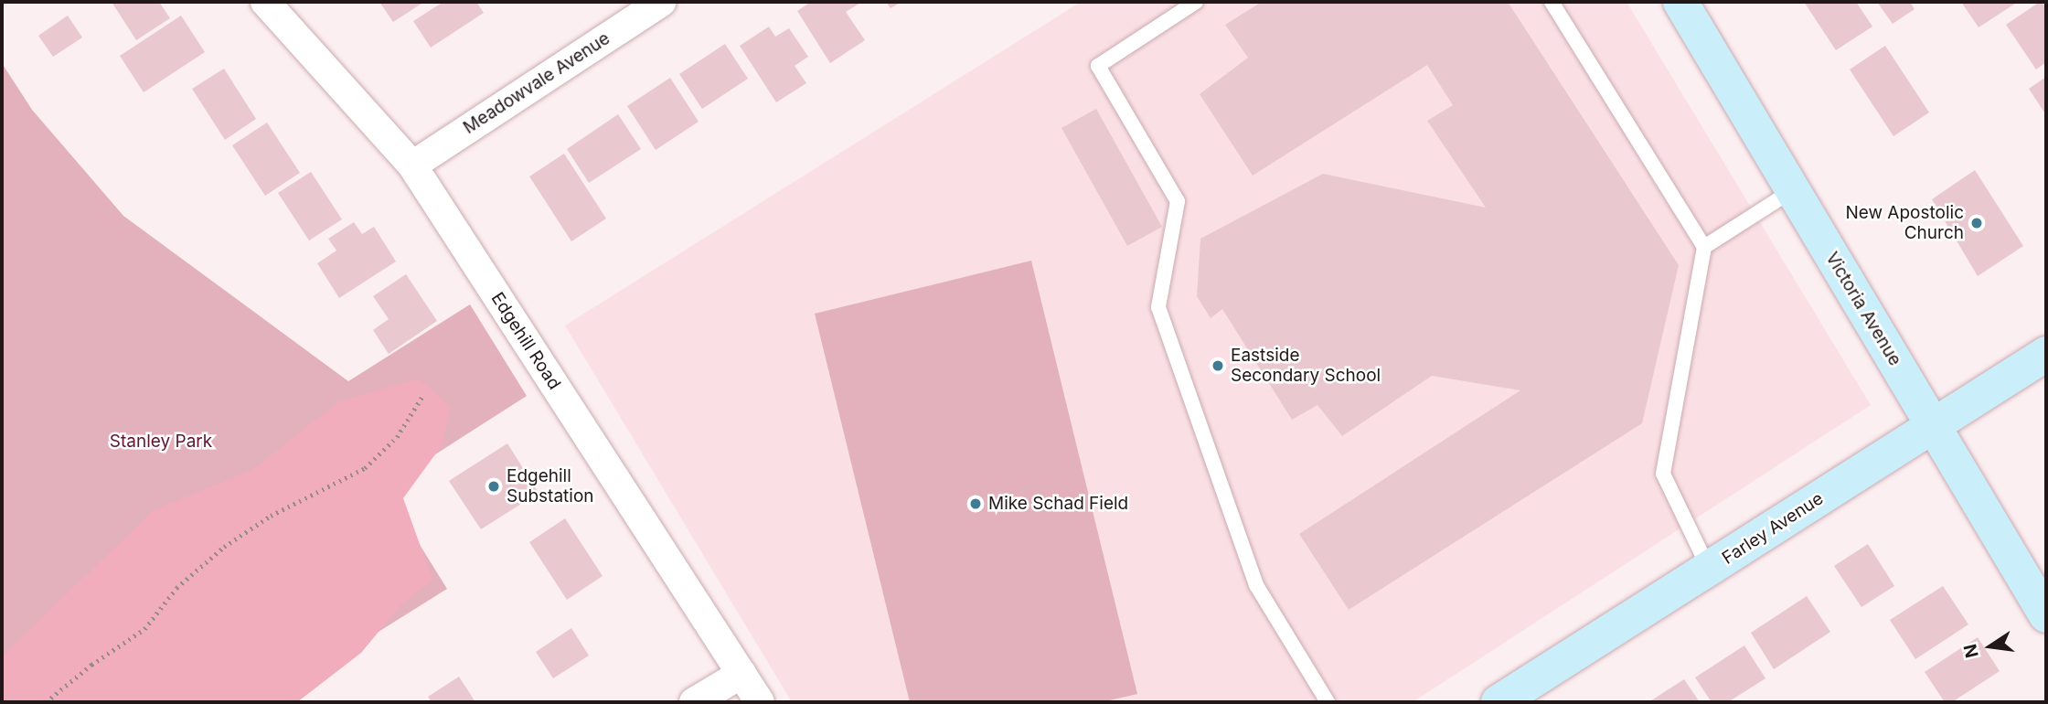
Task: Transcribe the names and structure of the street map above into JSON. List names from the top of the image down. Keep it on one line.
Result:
{"streets":{"street":["Meadowvale Avenue","Victoria Avenue","Edgehill Road","Farley Avenue"]},"crossings":[["Meadowvale Avenue","Edgehill Road"],["Victoria Avenue","Farley Avenue"]],"parks":["Stanley Park"],"places":["New Apostolic Church","Eastside Secondary School","Edgehill Substation","Mike Schad Field"],"north":"left"}
